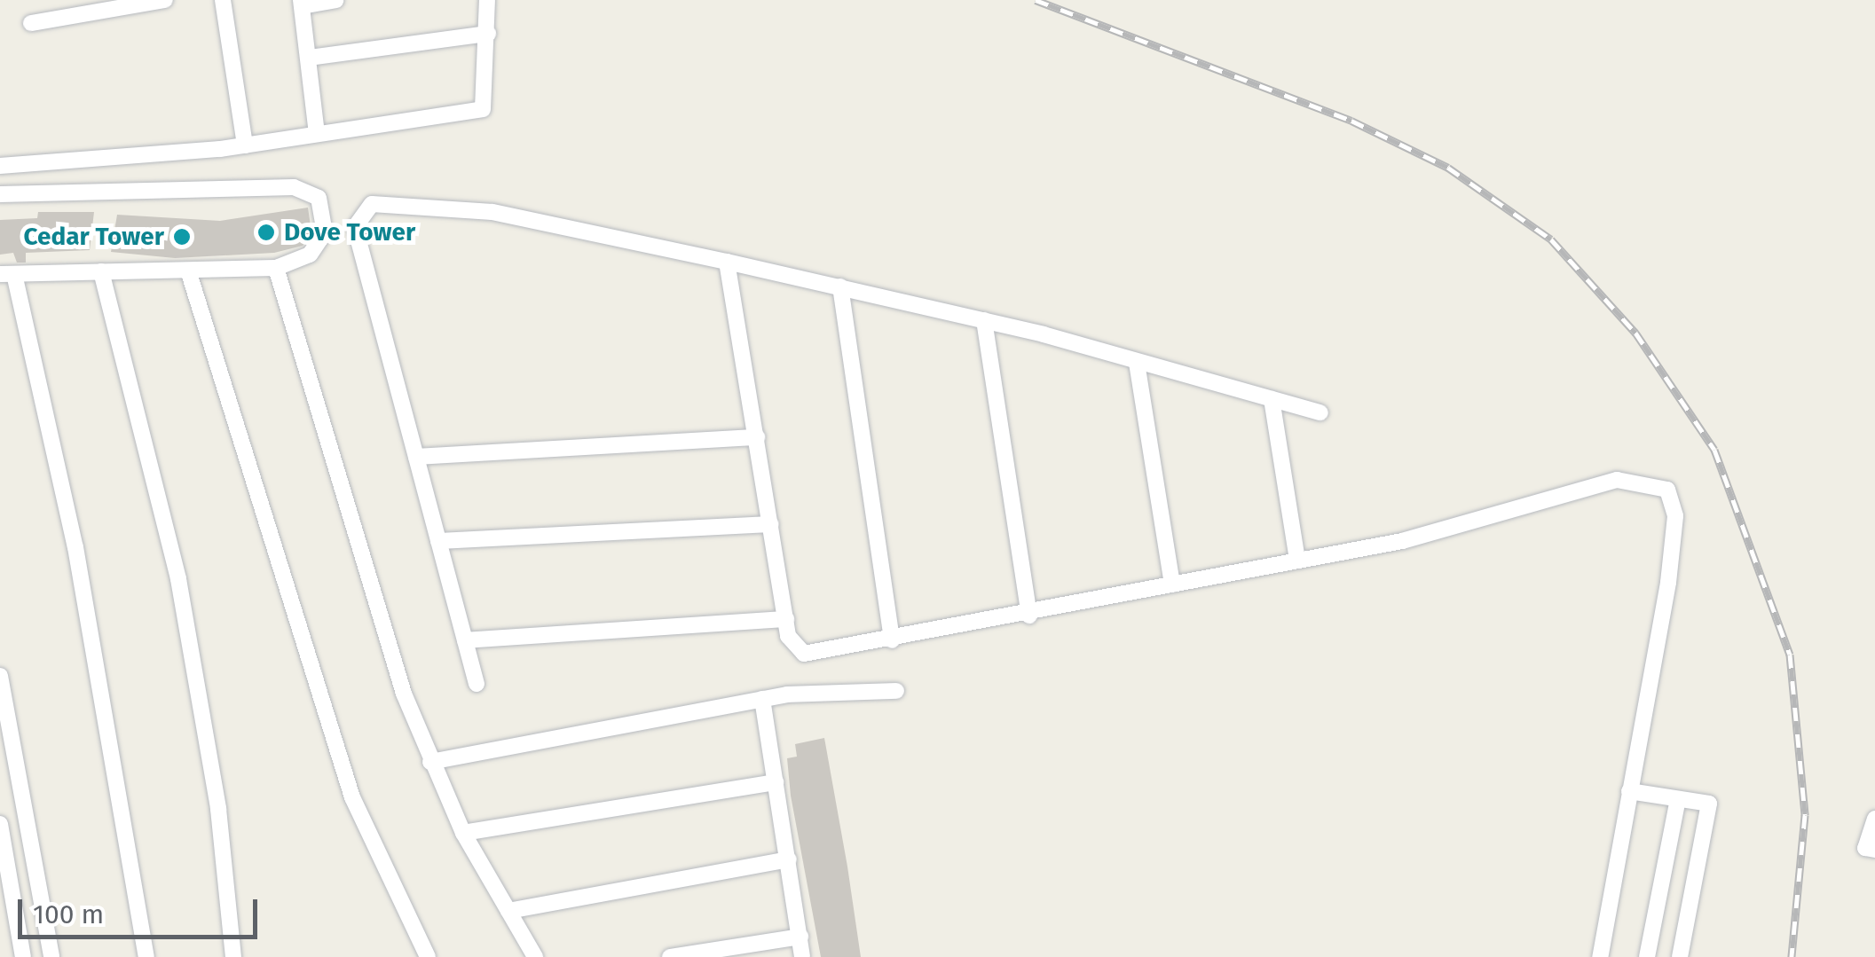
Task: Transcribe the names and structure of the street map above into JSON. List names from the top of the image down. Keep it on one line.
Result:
{"places":["Dove Tower","Cedar Tower"],"scale_bar":"100 m"}
